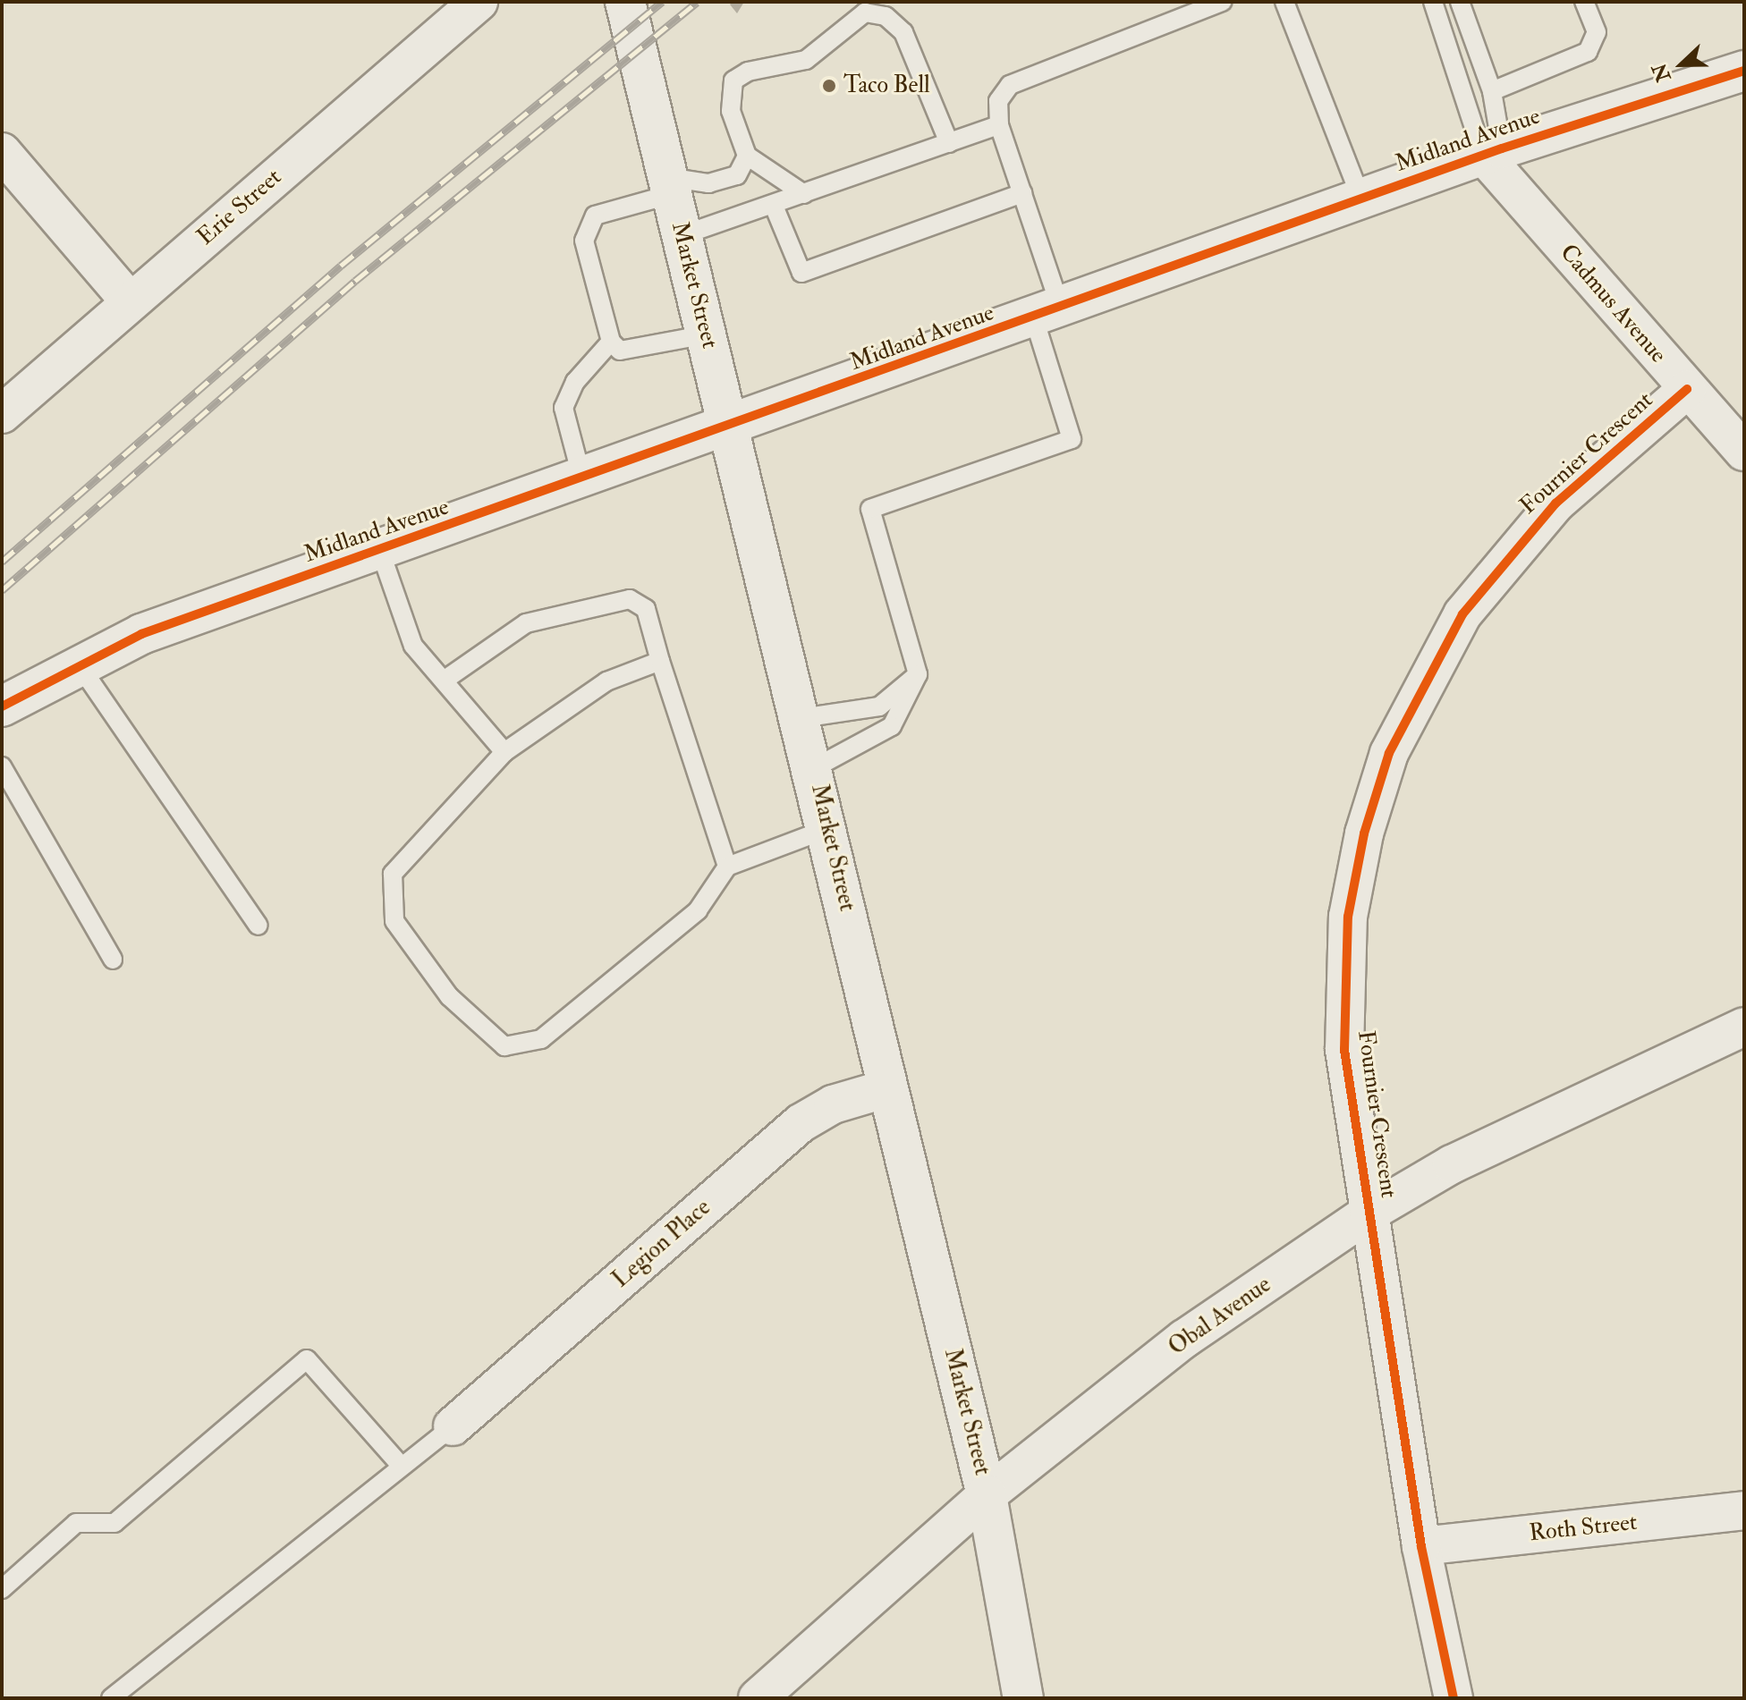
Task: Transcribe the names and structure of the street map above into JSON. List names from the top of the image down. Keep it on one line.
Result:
{"streets":{"street":["Midland Avenue","Erie Street","Market Street","Cadmus Avenue","Fournier Crescent","Legion Place","Obal Avenue","Roth Street"]},"crossings":[["Midland Avenue","Market Street"],["Midland Avenue","Cadmus Avenue"],["Market Street","Legion Place"],["Market Street","Obal Avenue"],["Cadmus Avenue","Fournier Crescent"],["Fournier Crescent","Obal Avenue"],["Fournier Crescent","Roth Street"]],"places":["Taco Bell"],"north":"left"}
